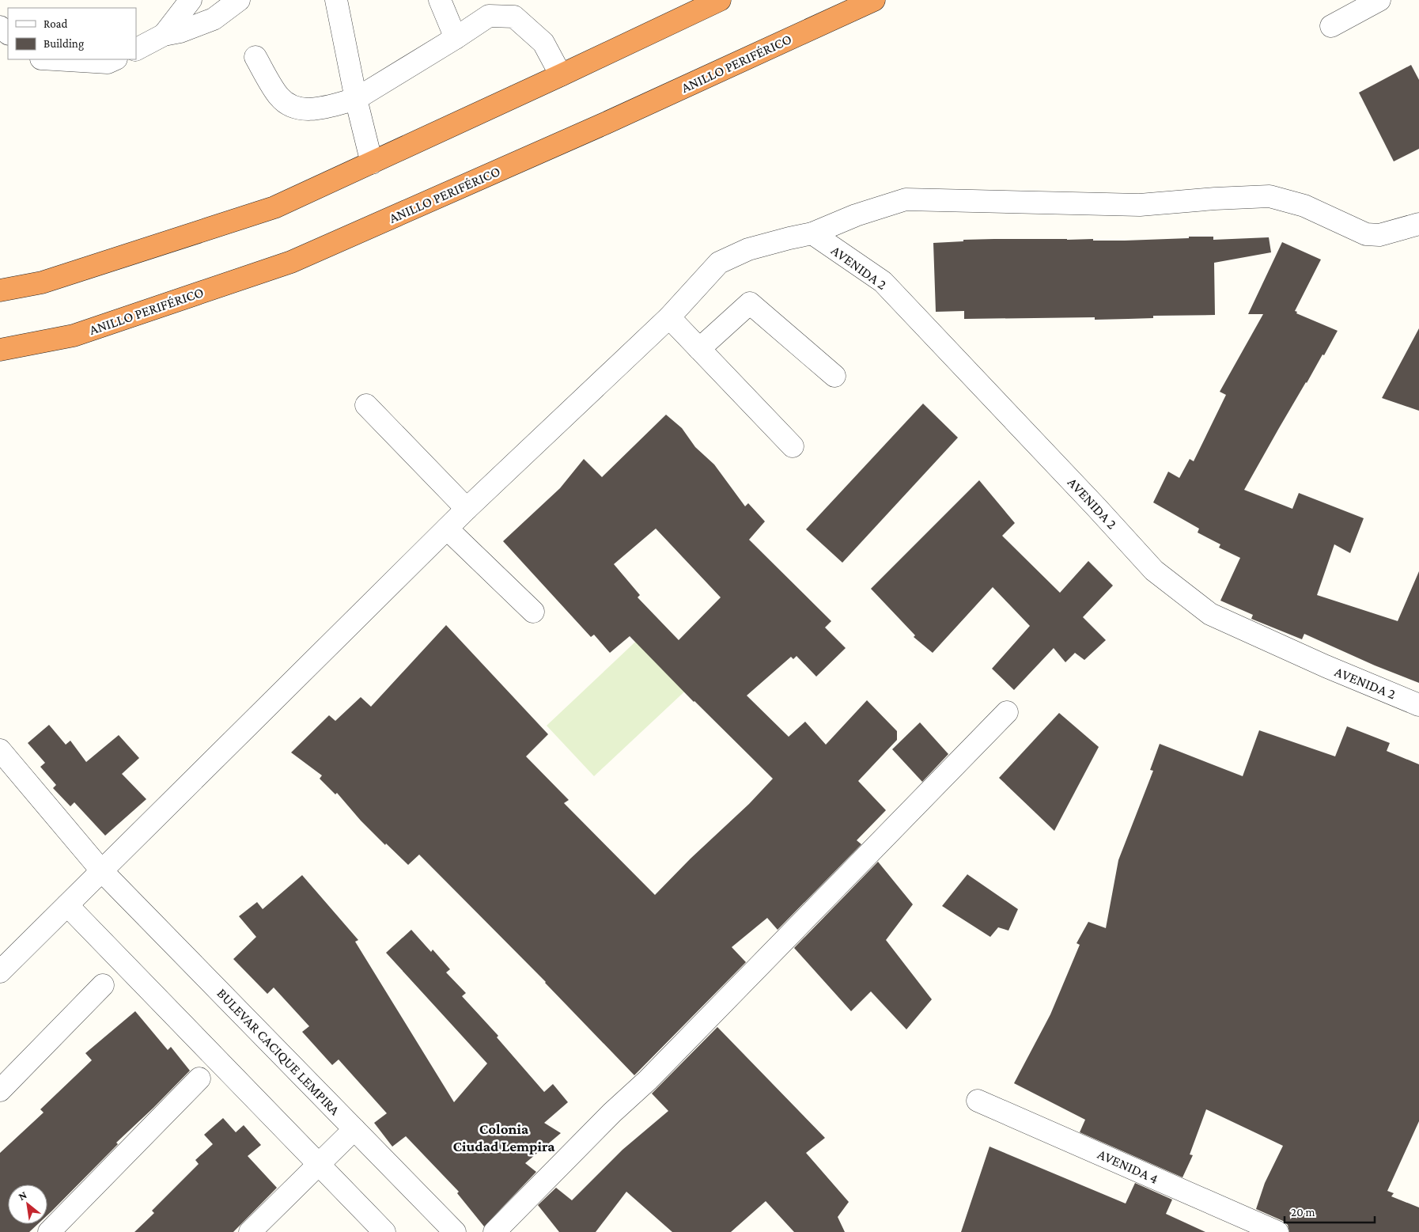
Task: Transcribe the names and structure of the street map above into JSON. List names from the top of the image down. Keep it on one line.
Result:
{"streets":{"highway":["ANILLO PERIFÉRICO"],"street":["AVENIDA 2","BULEVAR CACIQUE LEMPIRA","AVENIDA 4"]},"districts":["Colonia Ciudad Lempira"],"legend":["Road","Building"],"scale_bar":"20 m","north":"top left"}
